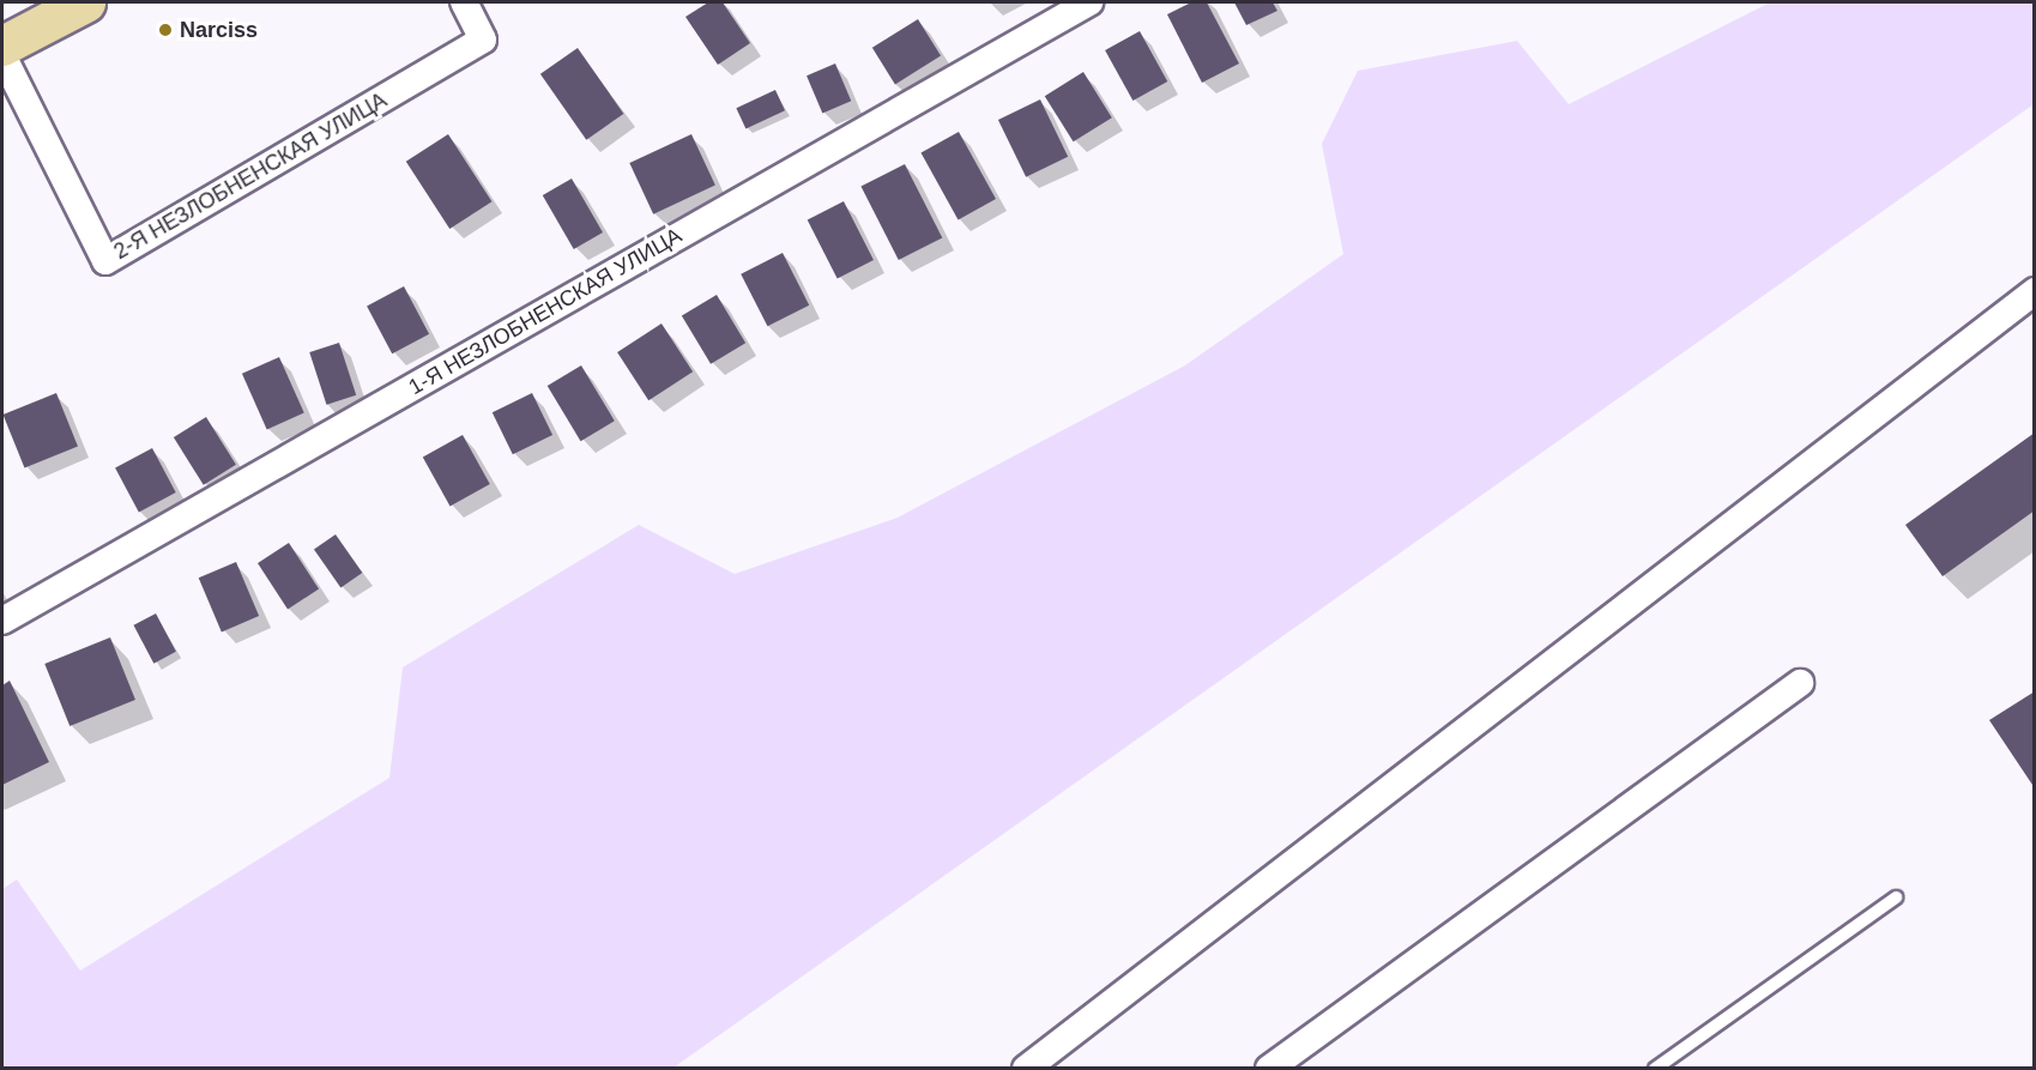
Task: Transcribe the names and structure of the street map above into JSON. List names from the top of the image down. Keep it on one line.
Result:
{"streets":{"street":["2-Я НЕЗЛОБНЕНСКАЯ УЛИЦА","1-Я НЕЗЛОБНЕНСКАЯ УЛИЦА"]},"places":["Narciss"]}
